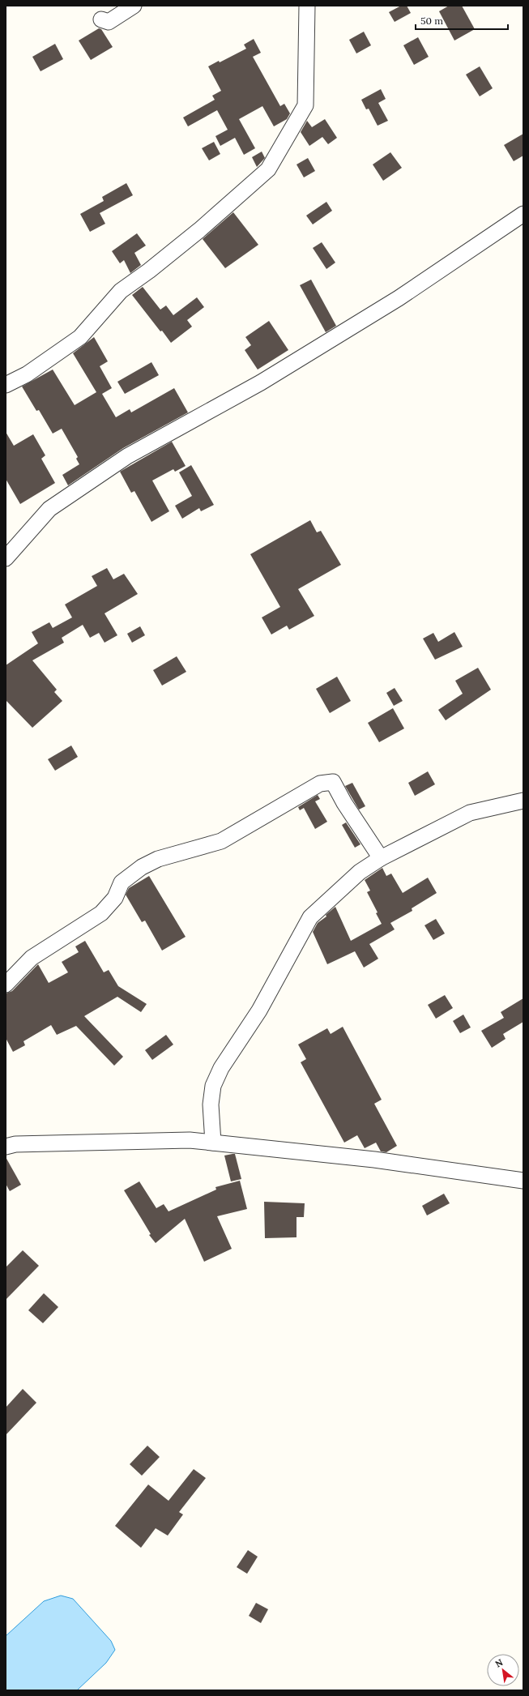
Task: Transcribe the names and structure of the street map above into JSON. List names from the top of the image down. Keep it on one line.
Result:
{"scale_bar":"50 m","north":"top left"}
